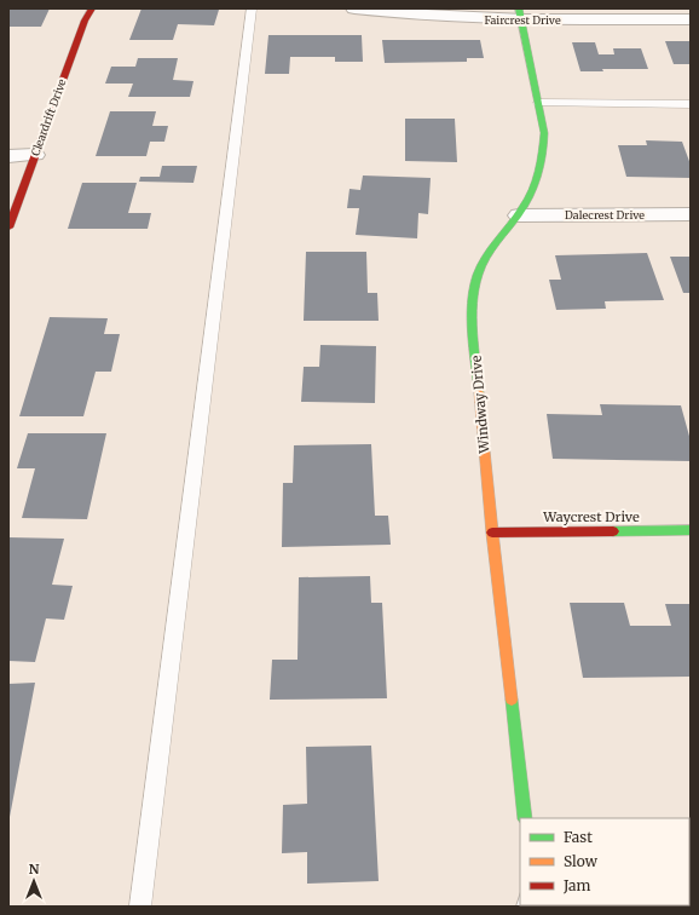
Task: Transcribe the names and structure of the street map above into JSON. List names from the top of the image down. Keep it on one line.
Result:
{"streets":{"street":["Faircrest Drive","Cleardrift Drive","Dalecrest Drive","Windway Drive","Waycrest Drive"]},"crossings":[["Faircrest Drive","Windway Drive"],["Dalecrest Drive","Windway Drive"],["Windway Drive","Waycrest Drive"]],"legend":["Fast","Slow","Jam"],"north":"top"}
